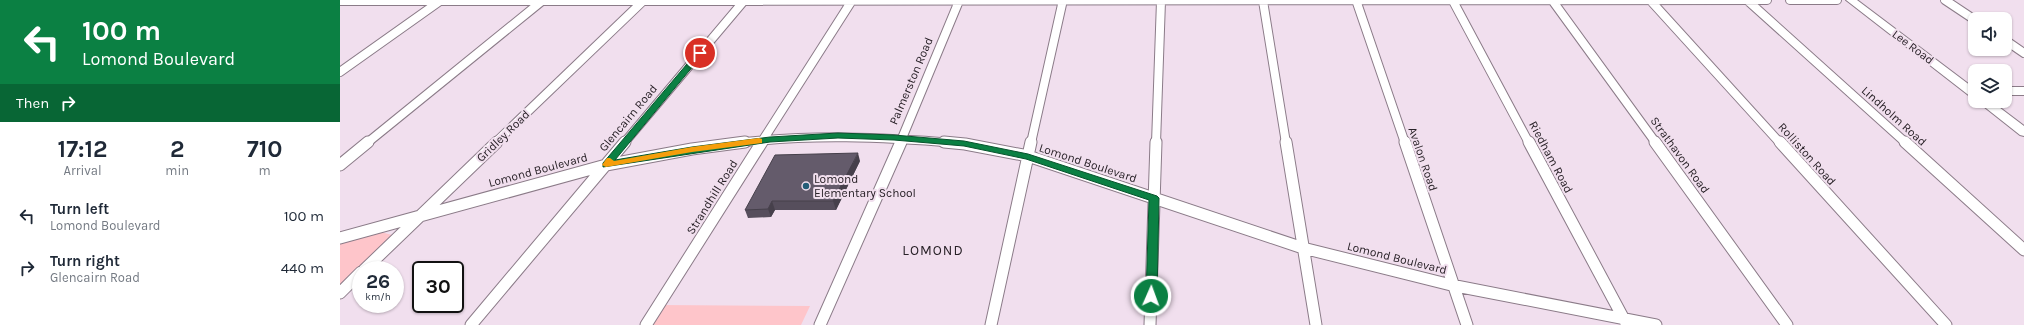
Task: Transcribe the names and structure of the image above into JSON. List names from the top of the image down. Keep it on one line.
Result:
{"streets":{"main road":["Lee Road"],"street":["Palmerston Road","Lindholm Road","Glencairn Road","Gridley Road","Rolliston Road","Strathavon Road","Riedham Road","Avalon Road","Lomond Boulevard","Strandhill Road"]},"crossings":[["Palmerston Road","Lomond Boulevard"],["Glencairn Road","Lomond Boulevard"],["Gridley Road","Lomond Boulevard"],["Riedham Road","Lomond Boulevard"],["Avalon Road","Lomond Boulevard"],["Lomond Boulevard","Strandhill Road"]],"districts":["LOMOND"],"places":["Lomond Elementary School"],"page":{"turn":["100 m","Lomond Boulevard"],"then":"Then","eta":["17:12","Arrival","2","min","710","m"],"list":[{"name":"Turn left","note":"Lomond Boulevard","value":"100 m"},{"name":"Turn right","note":"Glencairn Road","value":"440 m"}],"speed":"26 km/h","limit":"30"}}
